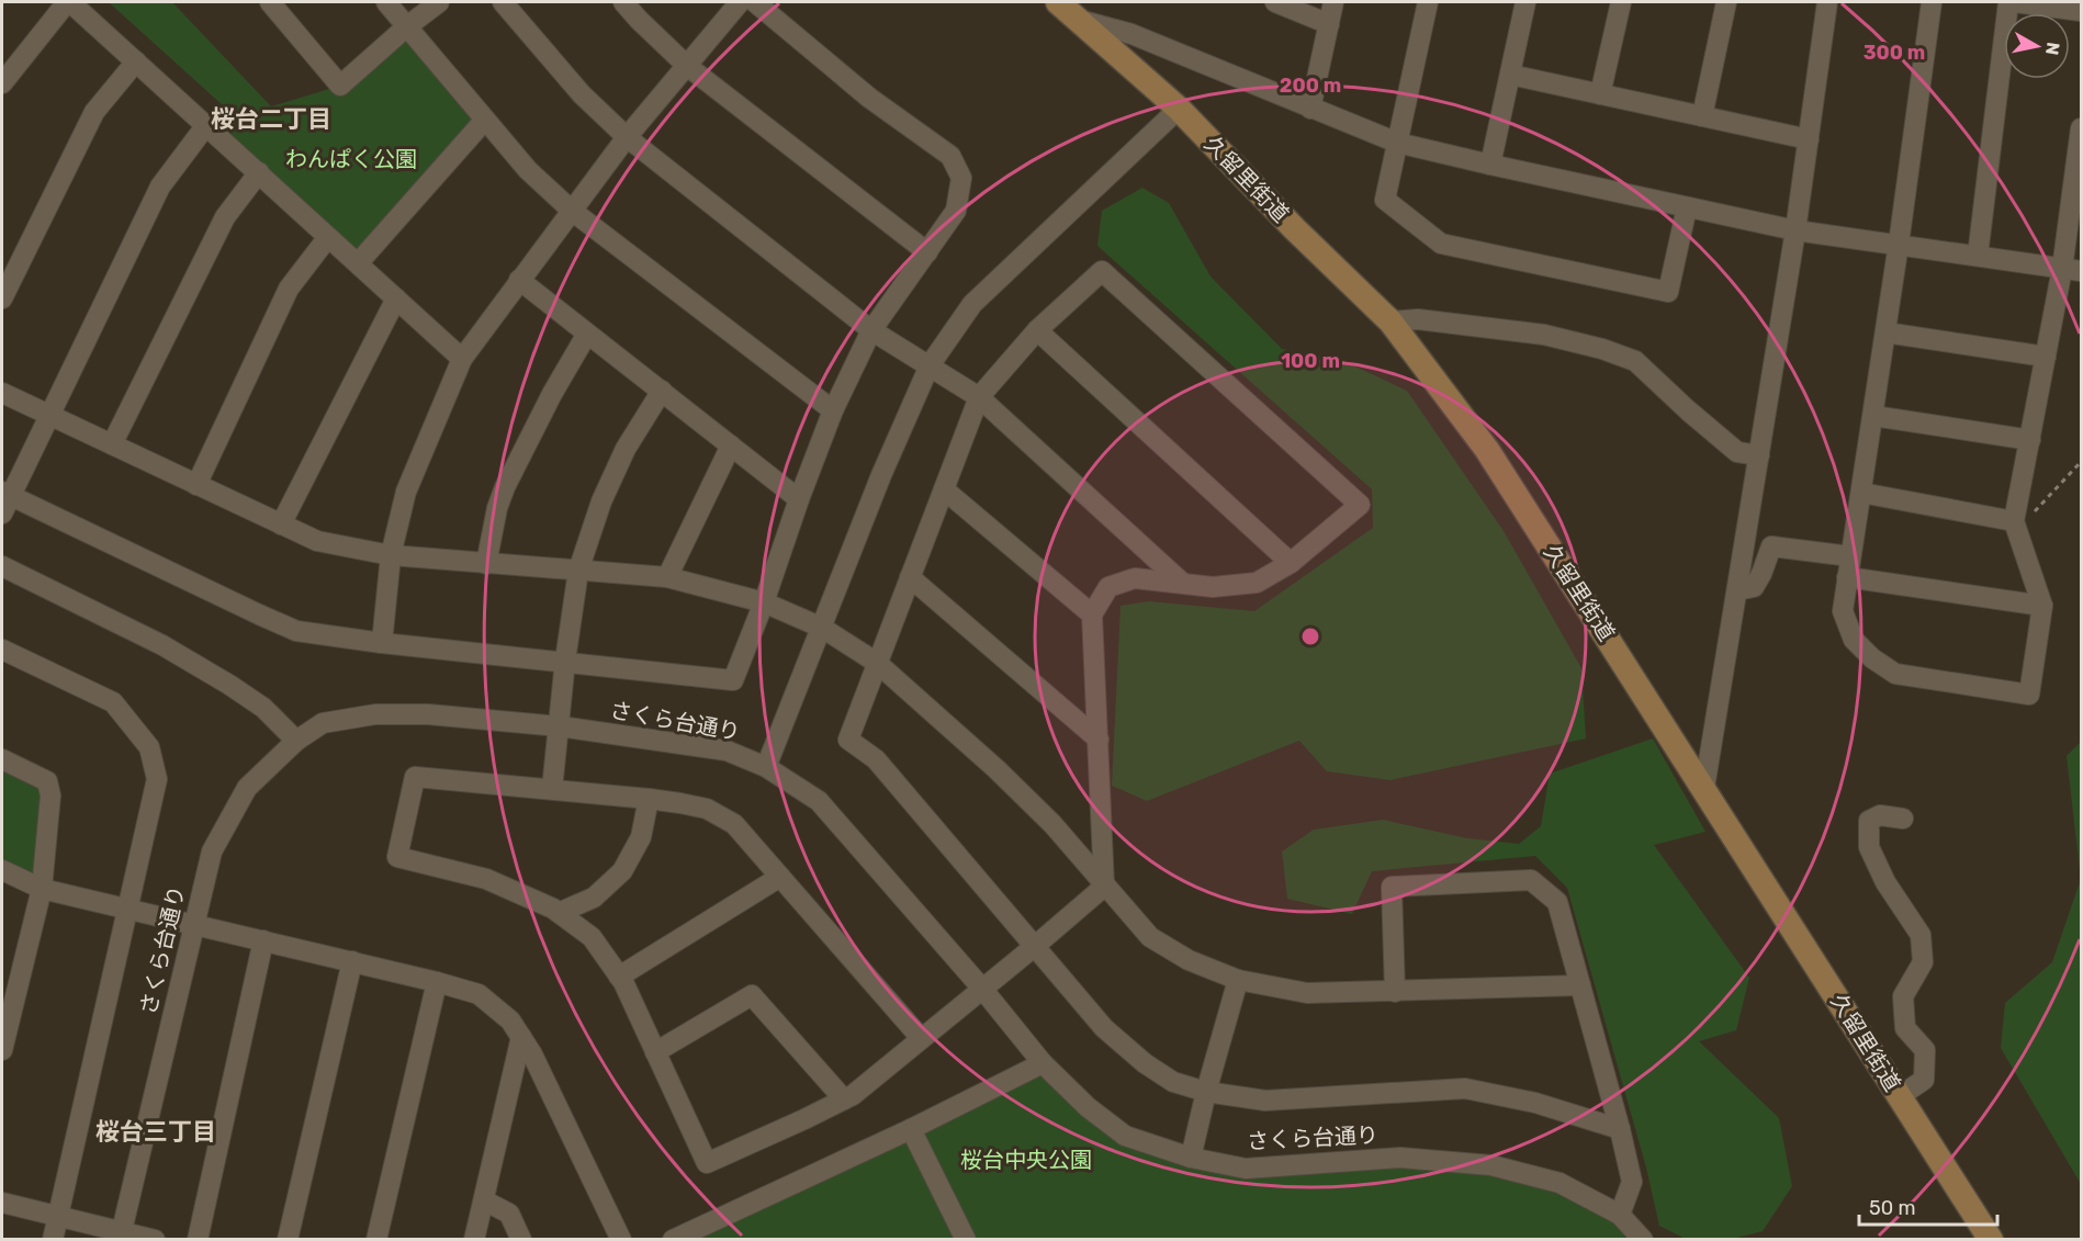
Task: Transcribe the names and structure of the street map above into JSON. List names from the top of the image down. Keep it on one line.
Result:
{"streets":{"main road":["久留里街道"],"street":["さくら台通り"]},"districts":["桜台二丁目","桜台三丁目"],"parks":["わんぱく公園","桜台中央公園"],"scale_bar":"50 m","north":"right","rings":["300 m","200 m","100 m"]}
